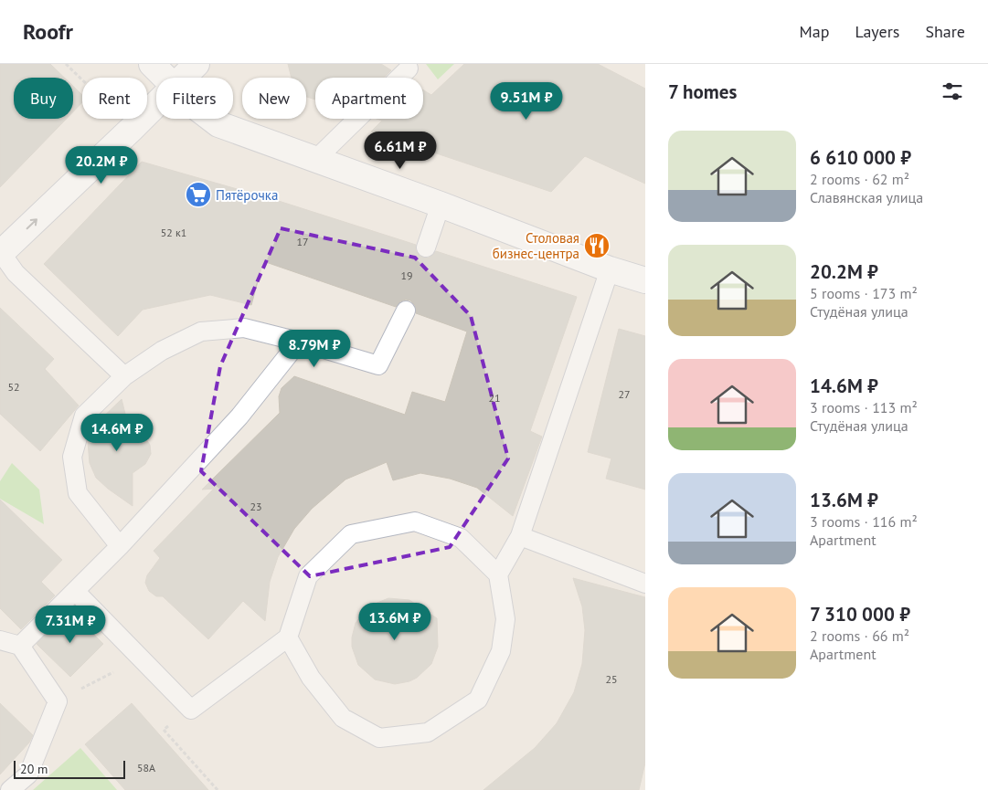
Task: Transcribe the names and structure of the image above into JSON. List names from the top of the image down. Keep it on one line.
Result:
{"places":{"supermarket":["Пятёрочка"],"restaurant":["Столовая бизнес-центра"]},"house_numbers":["52 к1","17","19","52","27","21","23","25","58А"],"scale_bar":"20 m","page":{"header":"Roofr","nav":["Map","Layers","Share"],"heading":"7 homes","chip":["Buy","Rent","Filters","New","Apartment"],"price":["9.51M ₽","6.61M ₽","20.2M ₽","8.79M ₽","14.6M ₽","13.6M ₽","7.31M ₽"],"list":[{"name":"6 610 000 ₽","note":"2 rooms · 62 m² · Славянская улица"},{"name":"20.2M ₽","note":"5 rooms · 173 m² · Студёная улица"},{"name":"14.6M ₽","note":"3 rooms · 113 m² · Студёная улица"},{"name":"13.6M ₽","note":"3 rooms · 116 m² · Apartment"},{"name":"7 310 000 ₽","note":"2 rooms · 66 m² · Apartment"}],"scale":"20 m"}}
